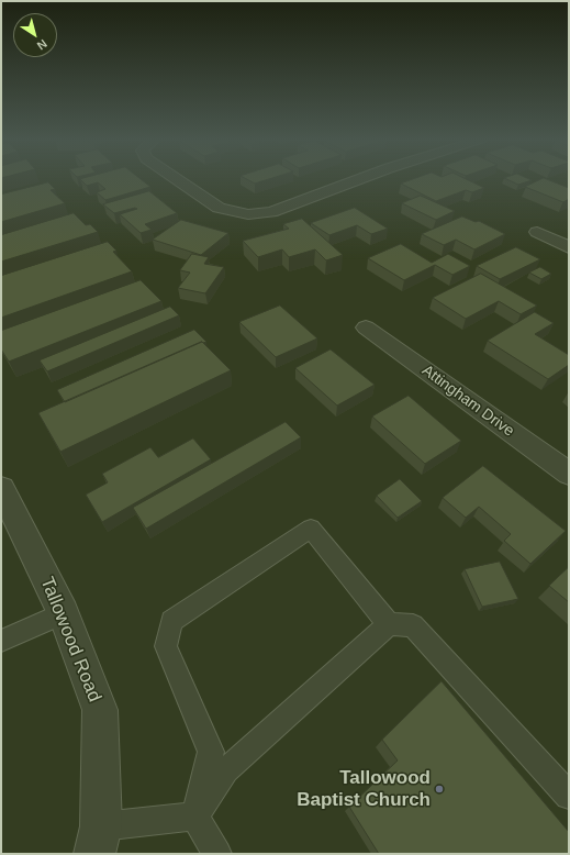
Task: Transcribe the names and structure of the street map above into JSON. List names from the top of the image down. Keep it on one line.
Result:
{"streets":{"street":["Attingham Drive","Tallowood Road"]},"places":["Tallowood Baptist Church"],"north":"bottom right"}
